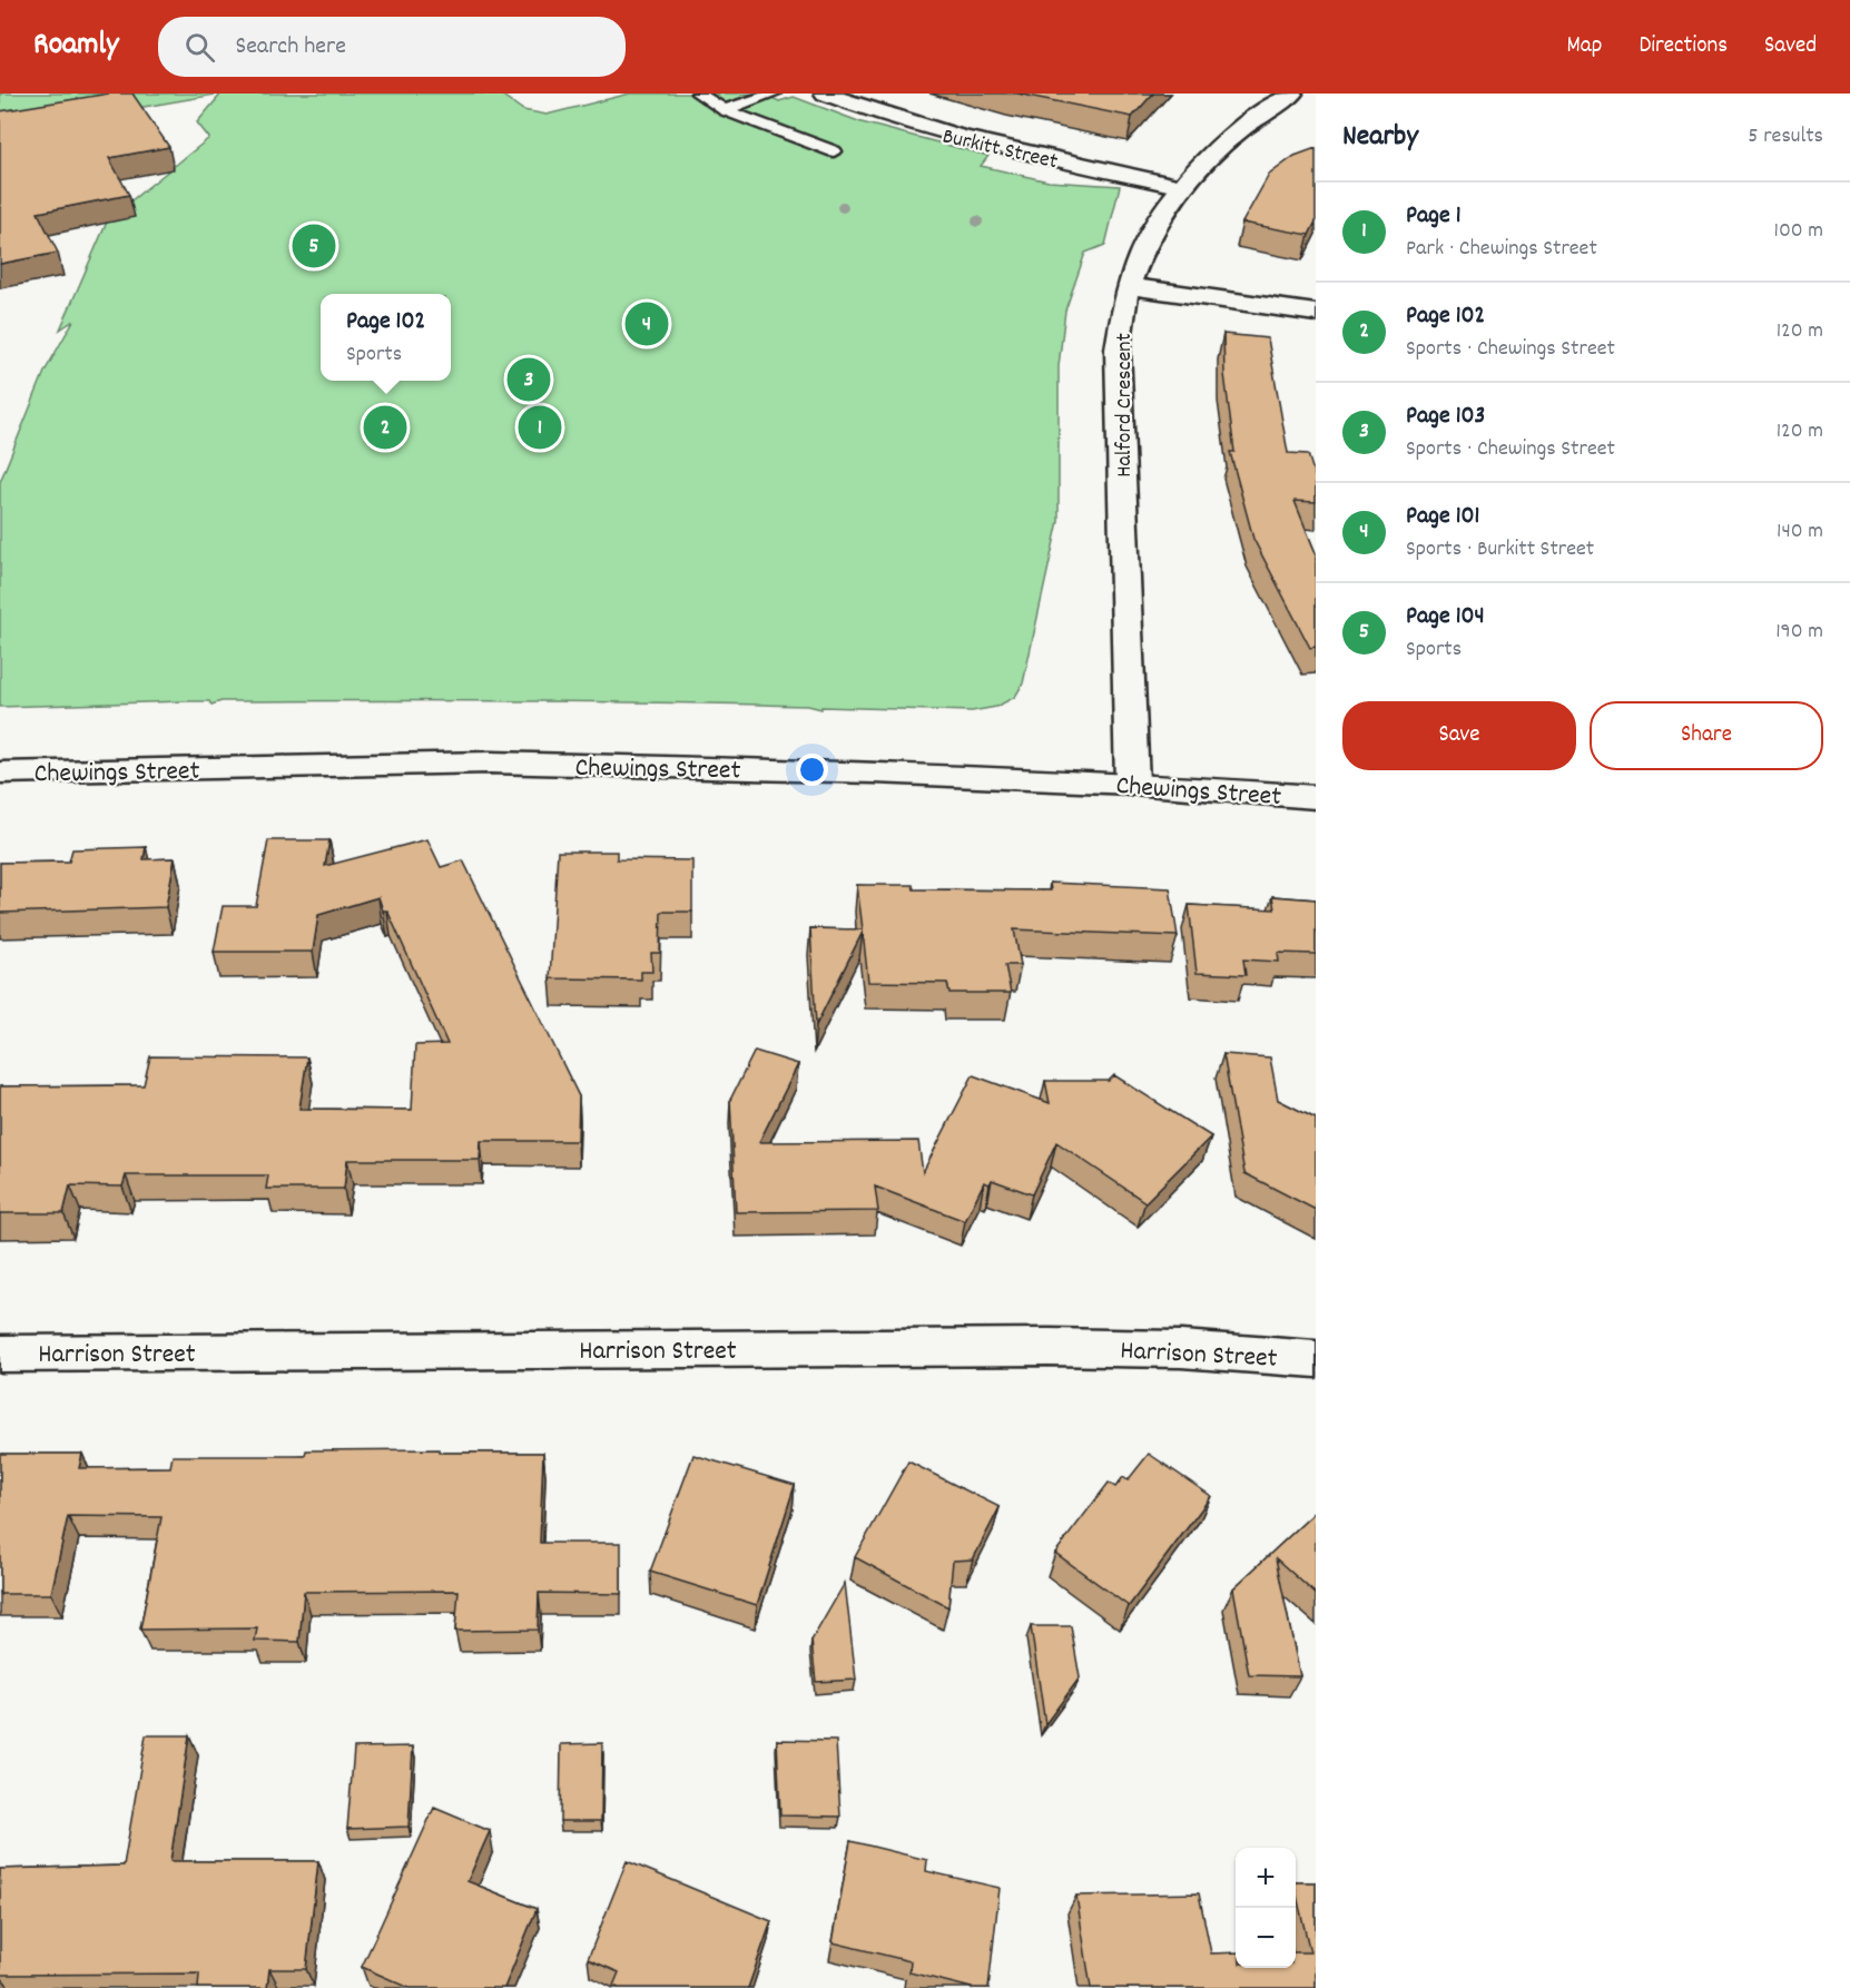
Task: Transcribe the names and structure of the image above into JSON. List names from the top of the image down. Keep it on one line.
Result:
{"streets":{"street":["Burkitt Street","Halford Crescent","Chewings Street","Harrison Street"]},"crossings":[["Burkitt Street","Halford Crescent"],["Halford Crescent","Chewings Street"]],"page":{"header":"Roamly","search":"Search here","nav":["Map","Directions","Saved"],"heading":["Nearby","5 results"],"list":[{"mark":"1","name":"Page 1","note":"Park · Chewings Street","value":"100 m"},{"mark":"2","name":"Page 102","note":"Sports · Chewings Street","value":"120 m"},{"mark":"3","name":"Page 103","note":"Sports · Chewings Street","value":"120 m"},{"mark":"4","name":"Page 101","note":"Sports · Burkitt Street","value":"140 m"},{"mark":"5","name":"Page 104","note":"Sports","value":"190 m"}],"pins":["5","4","3","1","2"],"popup":["Page 102","Sports"],"buttons":["Save","Share"],"map_buttons":["+","−"]}}
